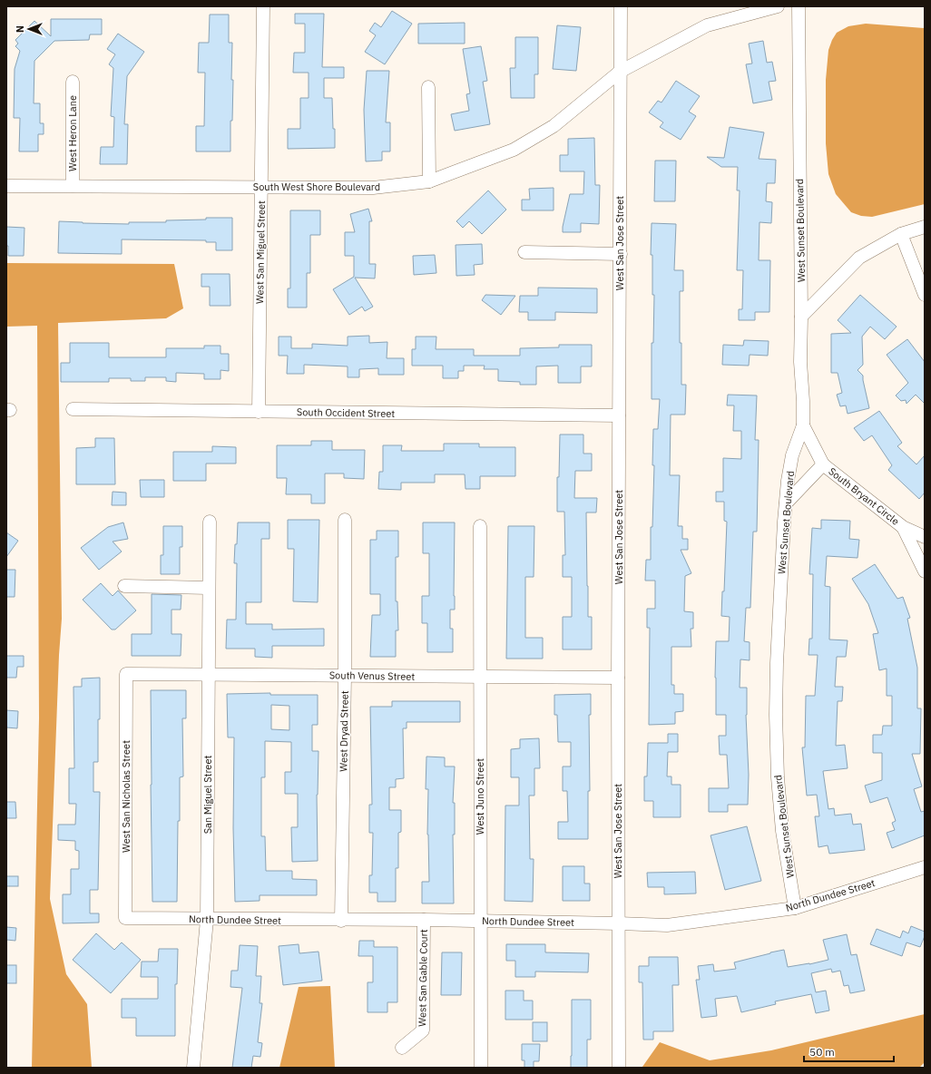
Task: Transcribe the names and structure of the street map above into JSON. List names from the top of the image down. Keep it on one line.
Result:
{"streets":{"street":["West Heron Lane","South West Shore Boulevard","West Sunset Boulevard","West San Jose Street","West San Miguel Street","South Occident Street","South Bryant Circle","South Venus Street","West Dryad Street","San Miguel Street","West San Nicholas Street","West Juno Street","North Dundee Street","West San Gable Court"]},"crossings":[["West Heron Lane","South West Shore Boulevard"],["South West Shore Boulevard","West San Jose Street"],["South West Shore Boulevard","West San Miguel Street"],["West Sunset Boulevard","South Bryant Circle"],["West Sunset Boulevard","North Dundee Street"],["West San Jose Street","South Occident Street"],["West San Jose Street","South Venus Street"],["West San Jose Street","North Dundee Street"],["West San Miguel Street","South Occident Street"],["South Venus Street","West Dryad Street"],["South Venus Street","San Miguel Street"],["South Venus Street","West San Nicholas Street"],["South Venus Street","West Juno Street"],["West Dryad Street","North Dundee Street"],["San Miguel Street","North Dundee Street"],["West San Nicholas Street","North Dundee Street"],["West Juno Street","North Dundee Street"],["North Dundee Street","West San Gable Court"]],"scale_bar":"50 m","north":"left"}
